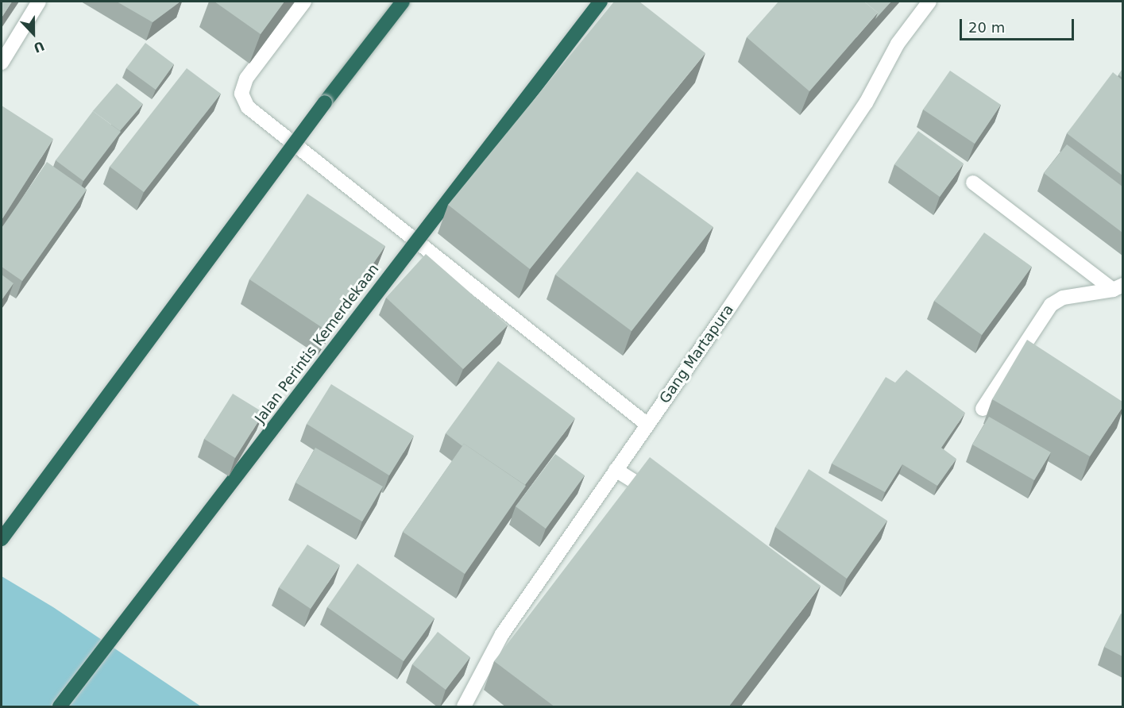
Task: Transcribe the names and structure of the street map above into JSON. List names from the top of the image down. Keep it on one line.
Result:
{"streets":{"highway":["Jalan Perintis Kemerdekaan"],"street":["Gang Martapura"]},"scale_bar":"20 m","north":"bottom"}
